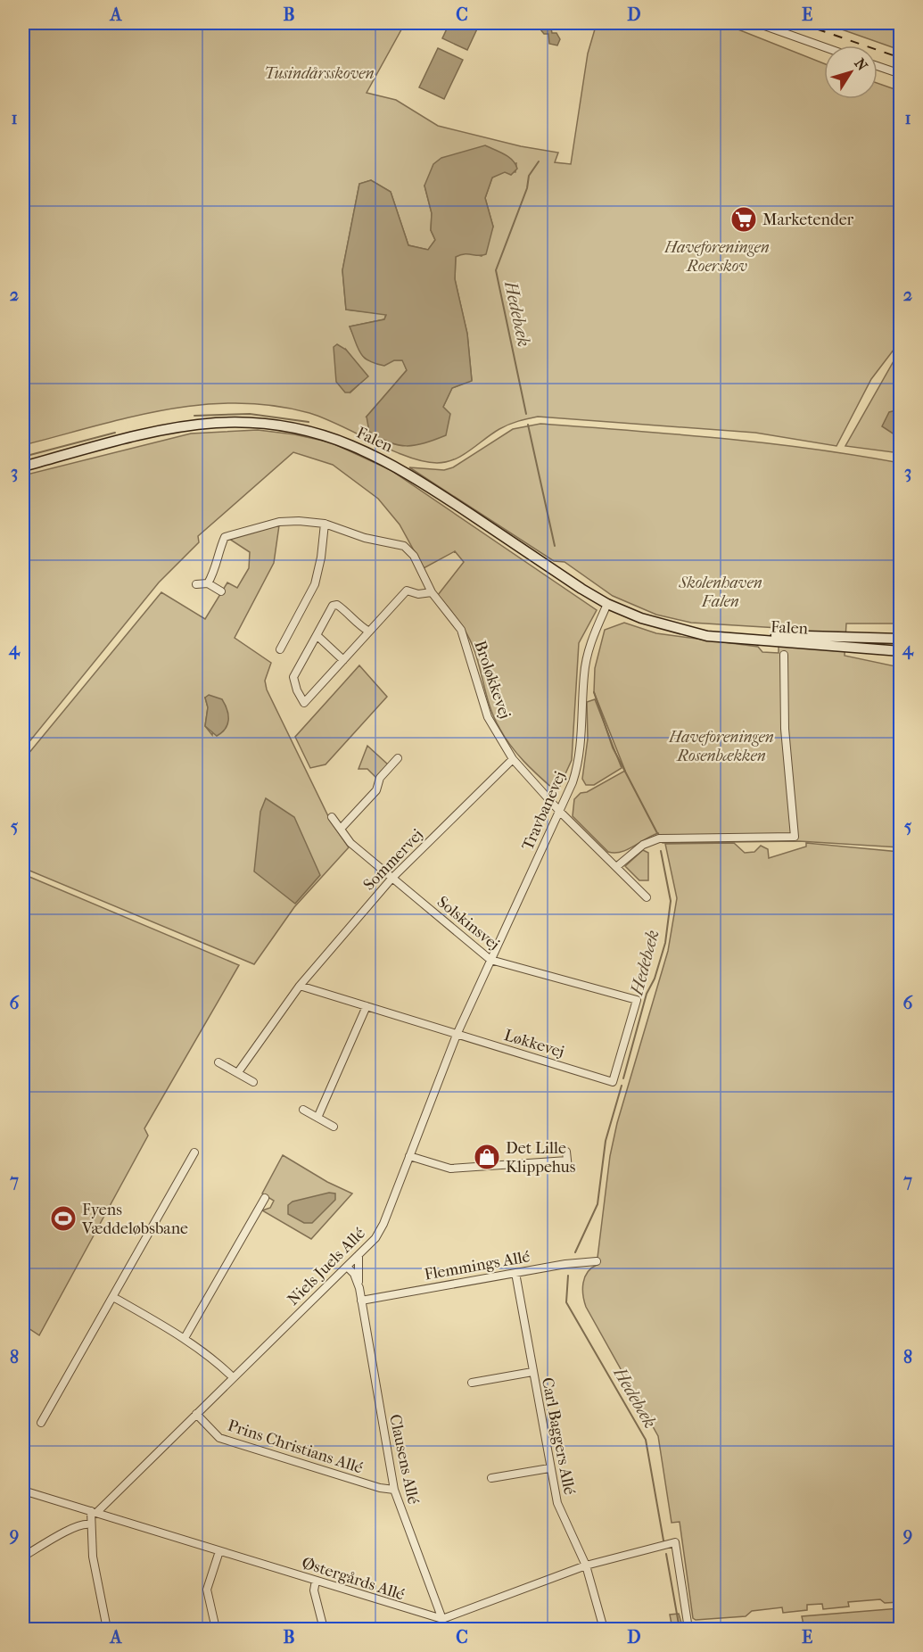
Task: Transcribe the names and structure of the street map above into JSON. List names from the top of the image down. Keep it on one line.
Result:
{"streets":{"street":["Falen","Broløkkevej","Travbanevej","Sommervej","Solskinsvej","Løkkevej","Flemmings Allé","Niels Juels Allé","Carl Baggers Allé","Prins Christians Allé","Clausens Allé","Østergårds Allé"]},"crossings":[["Falen","Travbanevej"],["Broløkkevej","Travbanevej"],["Broløkkevej","Sommervej"],["Travbanevej","Solskinsvej"],["Travbanevej","Niels Juels Allé"],["Sommervej","Solskinsvej"],["Sommervej","Løkkevej"],["Solskinsvej","Løkkevej"],["Solskinsvej","Niels Juels Allé"],["Løkkevej","Niels Juels Allé"],["Flemmings Allé","Carl Baggers Allé"],["Flemmings Allé","Clausens Allé"],["Niels Juels Allé","Prins Christians Allé"],["Niels Juels Allé","Clausens Allé"],["Niels Juels Allé","Østergårds Allé"],["Prins Christians Allé","Clausens Allé"],["Clausens Allé","Østergårds Allé"]],"water":["Hedebæk"],"parks":["Tusindårsskoven","Haveforeningen Roerskov","Skolenhaven Falen","Haveforeningen Rosenbækken"],"places":{"supermarket":["Marketender"],"shop":["Det Lille Klippehus"],"sports":["Fyens Væddeløbsbane"]},"north":"top right","grid":{"columns":["A","B","C","D","E"],"rows":["1","2","3","4","5","6","7","8","9"]}}
